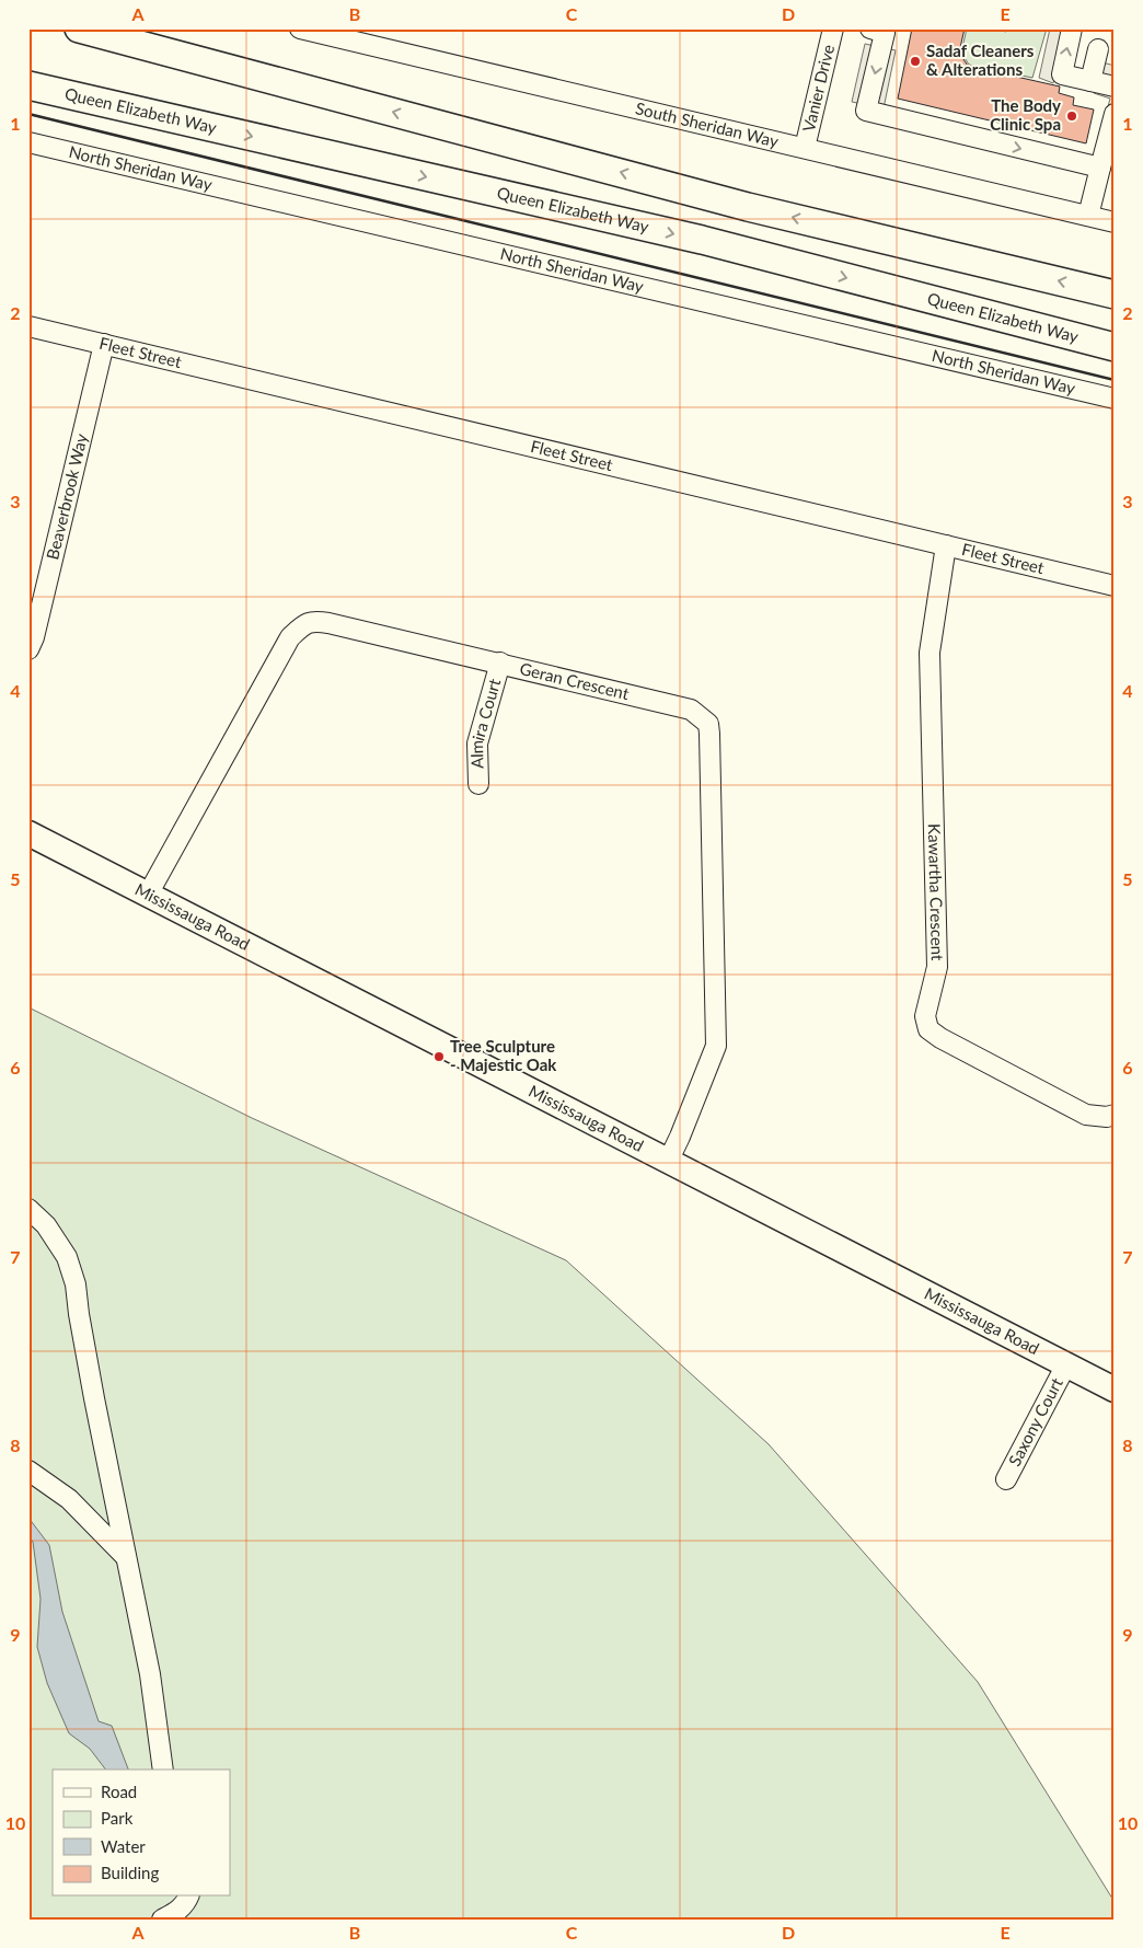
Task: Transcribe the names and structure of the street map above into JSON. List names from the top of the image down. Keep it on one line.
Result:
{"streets":{"highway":["Queen Elizabeth Way"],"main road":["Mississauga Road"],"street":["Vanier Drive","South Sheridan Way","North Sheridan Way","Fleet Street","Beaverbrook Way","Geran Crescent","Almira Court","Kawartha Crescent","Saxony Court"]},"crossings":[["Vanier Drive","South Sheridan Way"],["Fleet Street","Beaverbrook Way"],["Fleet Street","Kawartha Crescent"],["Geran Crescent","Almira Court"],["Geran Crescent","Mississauga Road"],["Mississauga Road","Saxony Court"]],"places":["Sadaf Cleaners & Alterations","The Body Clinic Spa","Tree Sculpture - Majestic Oak"],"legend":["Road","Park","Water","Building"],"grid":{"columns":["A","B","C","D","E"],"rows":["1","2","3","4","5","6","7","8","9","10"]}}
